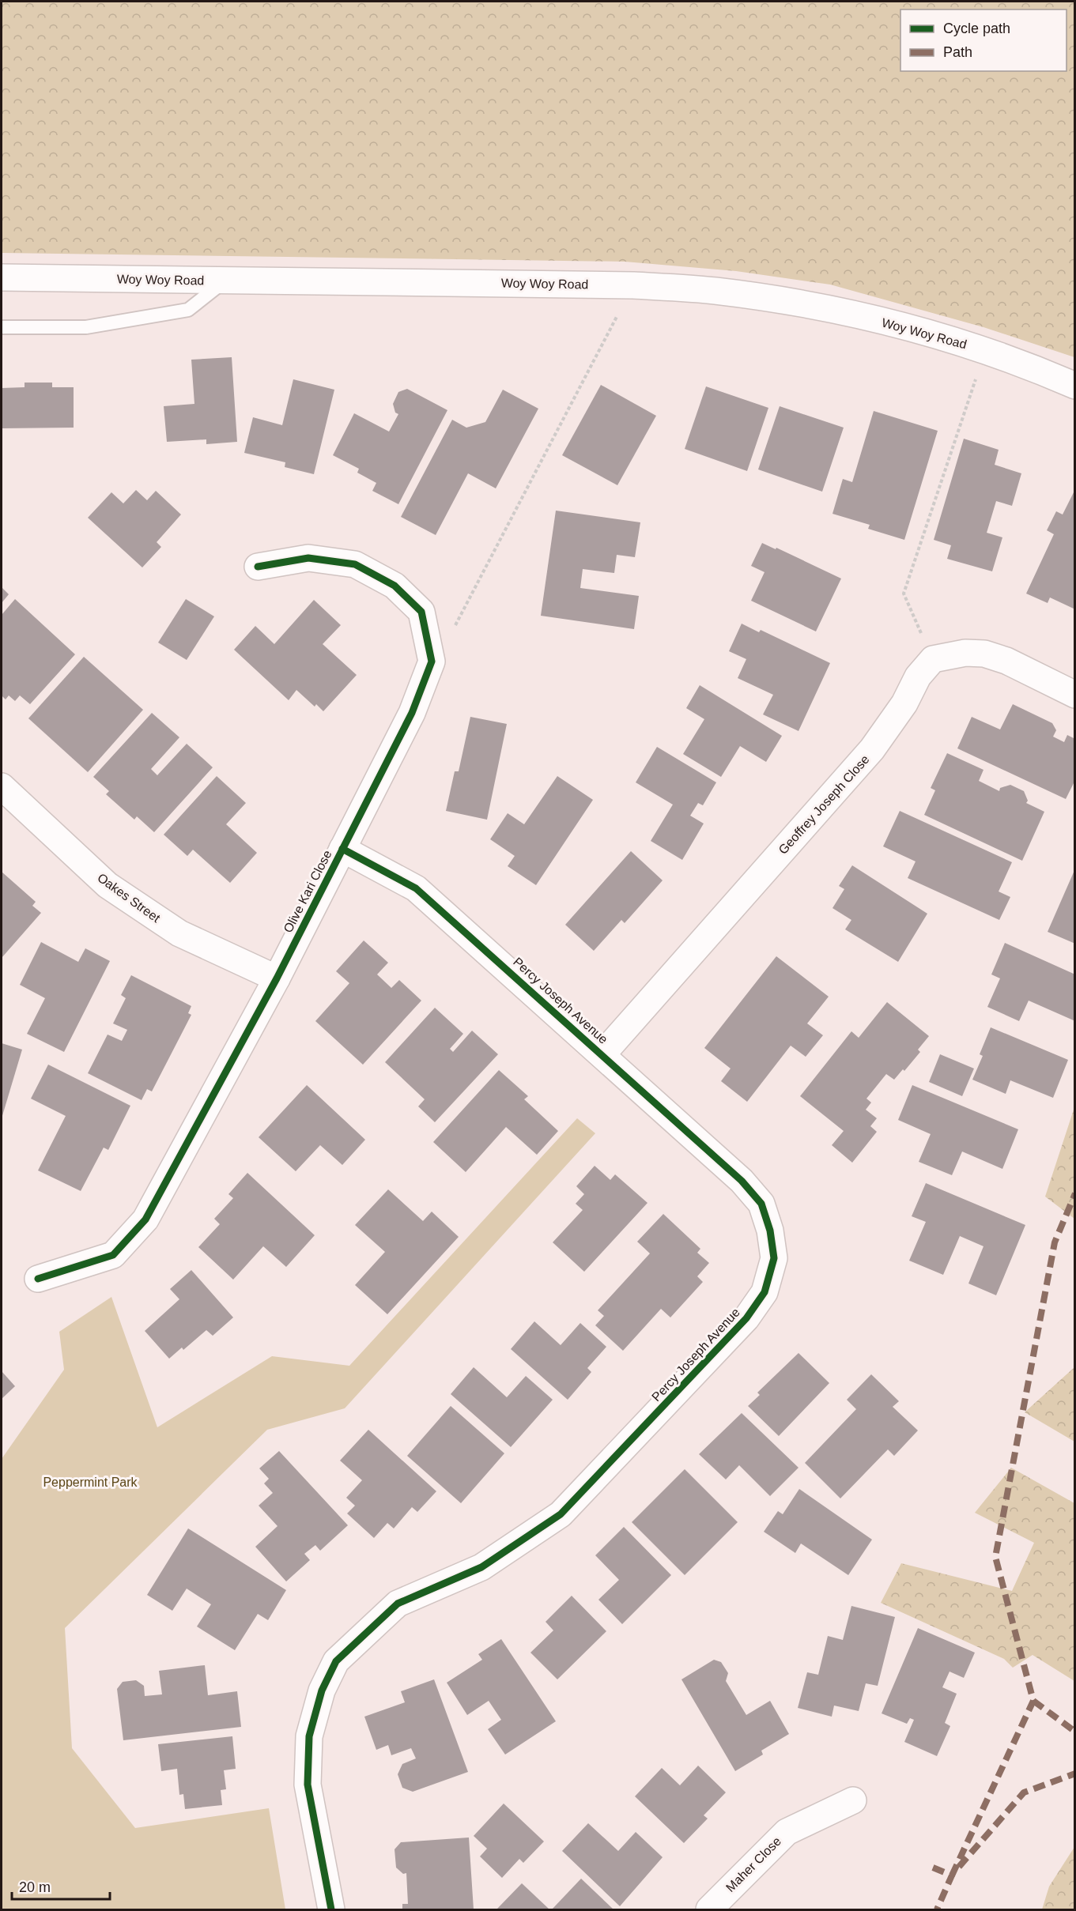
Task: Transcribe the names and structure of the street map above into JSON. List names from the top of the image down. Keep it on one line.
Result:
{"streets":{"street":["Woy Woy Road","Geoffrey Joseph Close","Olive Kari Close","Oakes Street","Percy Joseph Avenue","Maher Close"]},"crossings":[["Geoffrey Joseph Close","Percy Joseph Avenue"],["Olive Kari Close","Oakes Street"],["Olive Kari Close","Percy Joseph Avenue"]],"parks":["Peppermint Park"],"legend":["Cycle path","Path"],"scale_bar":"20 m"}
